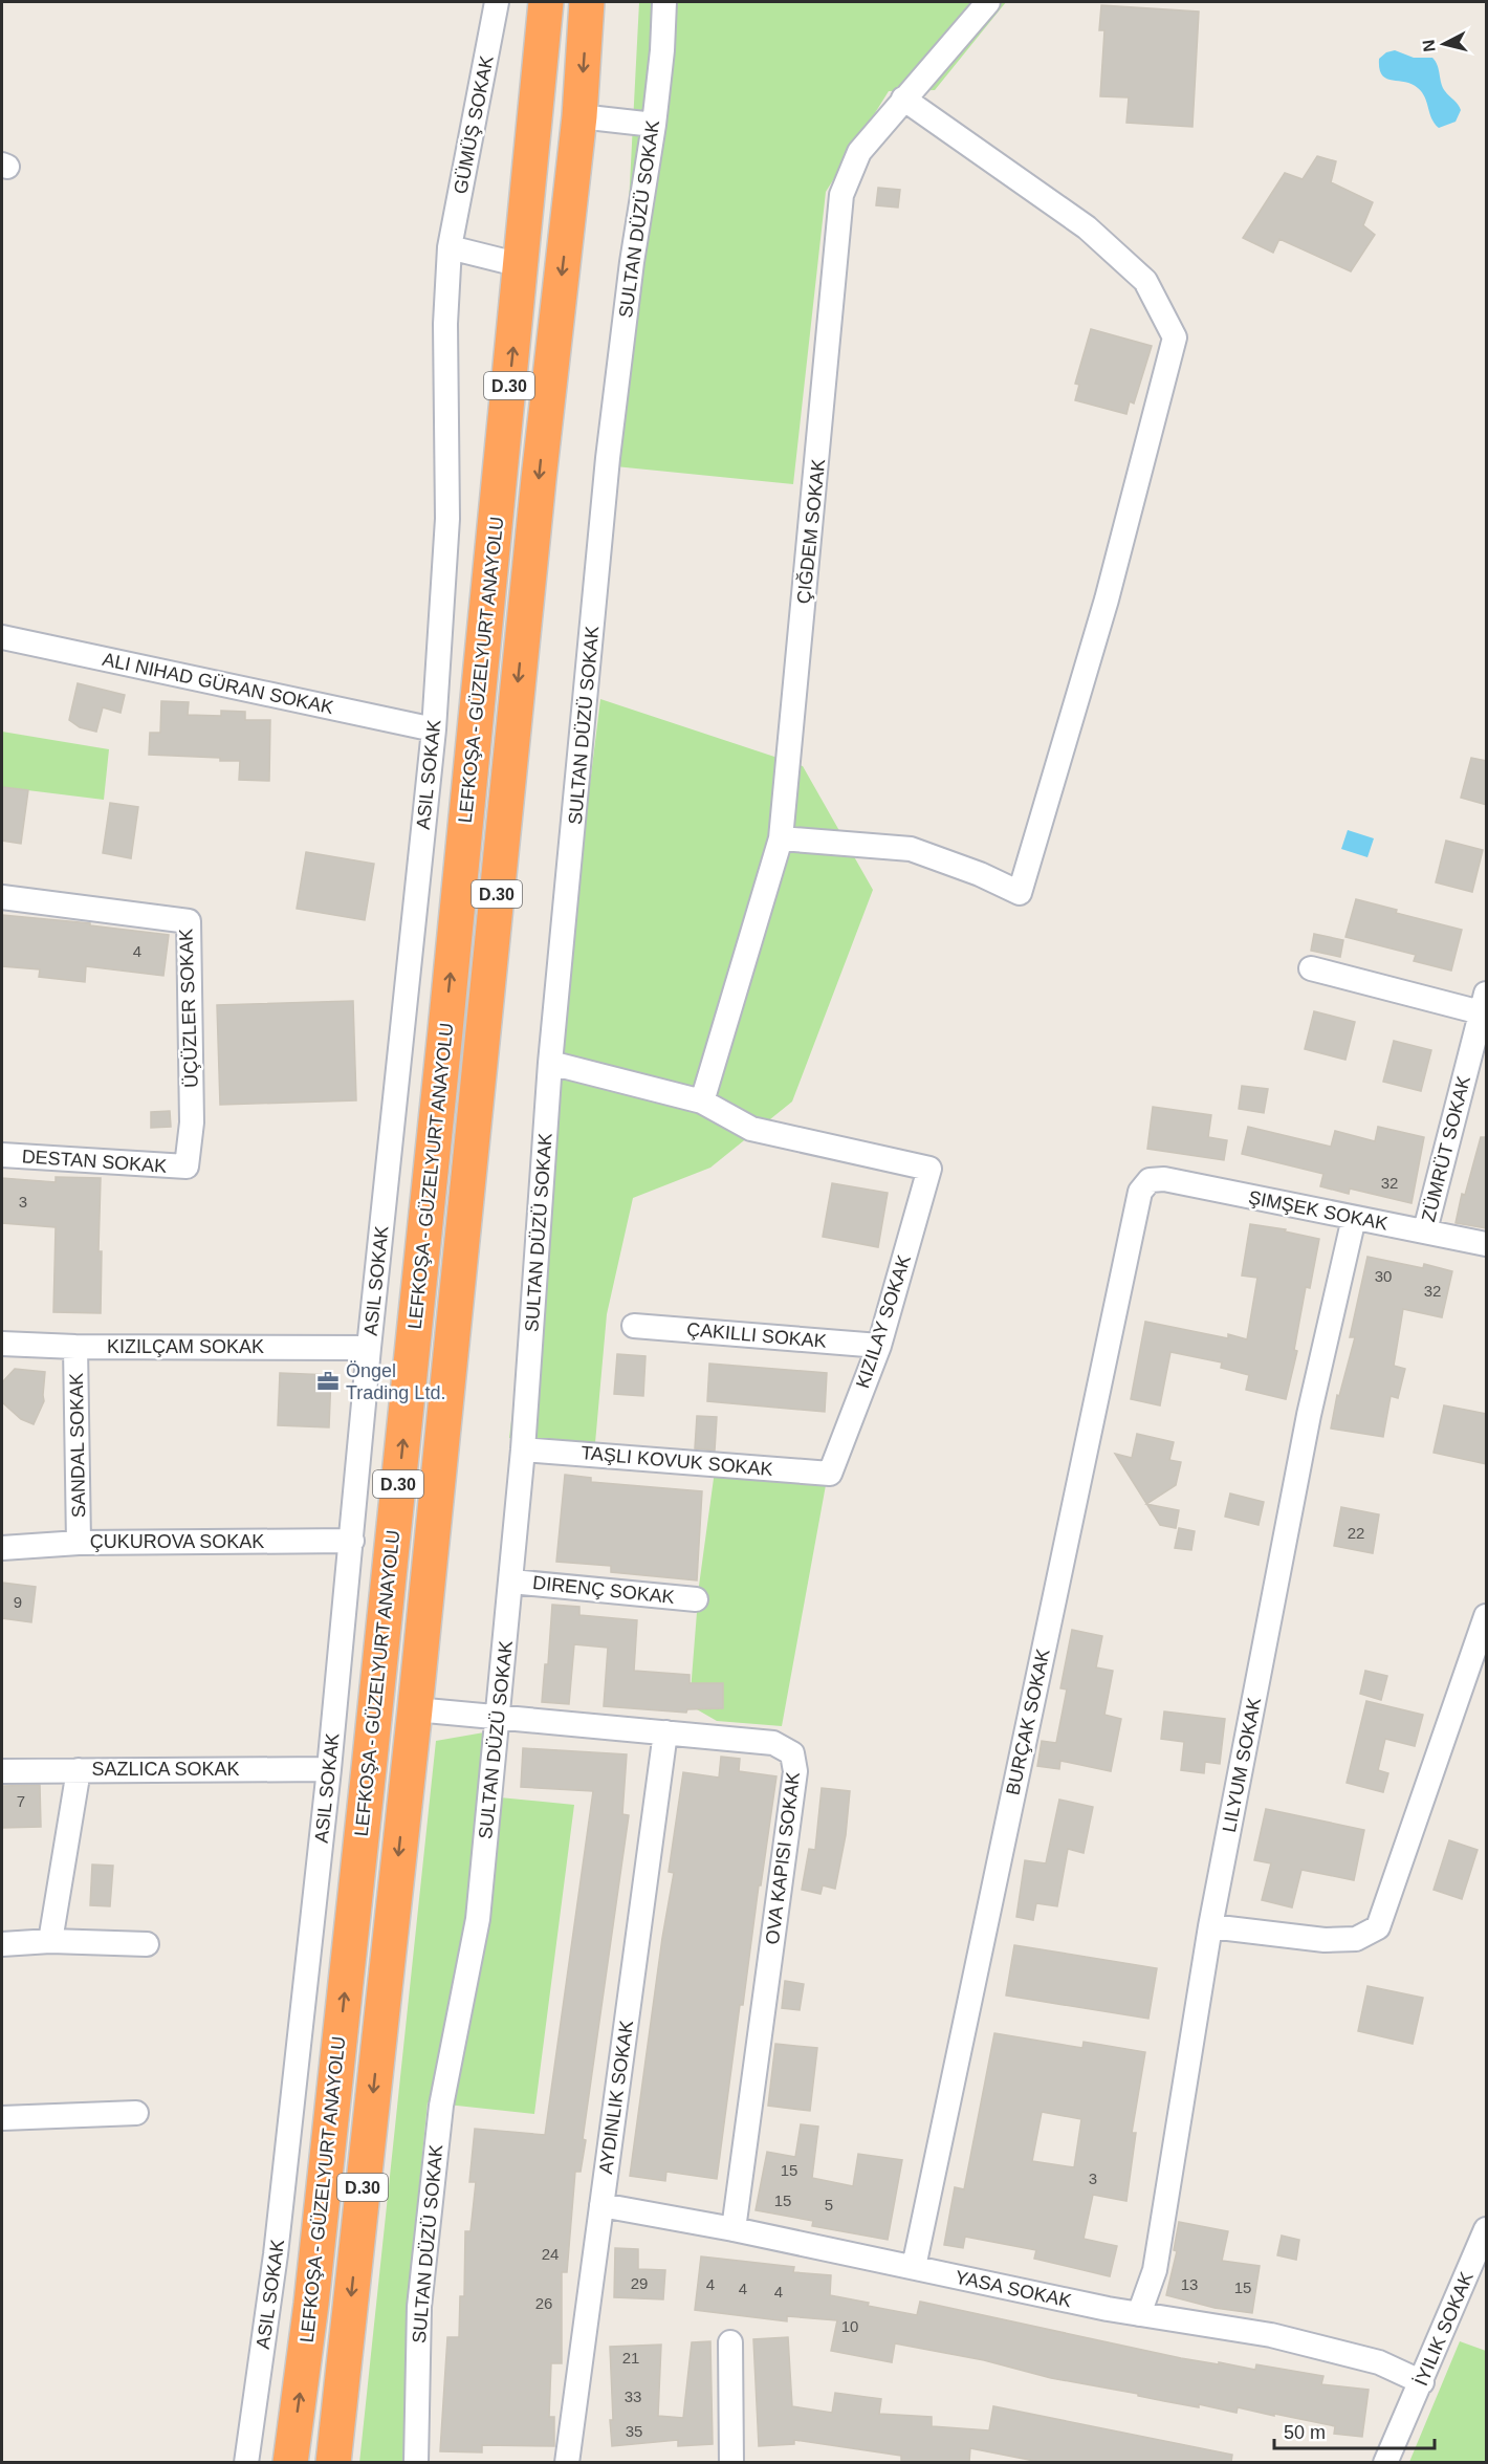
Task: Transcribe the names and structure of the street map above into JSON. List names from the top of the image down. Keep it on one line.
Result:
{"streets":{"highway":["D.30","LEFKOŞA - GÜZELYURT ANAYOLU"],"street":["GÜMÜŞ SOKAK","SULTAN DÜZÜ SOKAK","ALI NIHAD GÜRAN SOKAK","ASIL SOKAK","ÜÇÜZLER SOKAK","ZÜMRÜT SOKAK","DESTAN SOKAK","ŞIMŞEK SOKAK","SANDAL SOKAK","ÇUKUROVA SOKAK","DIRENÇ SOKAK","BURÇAK SOKAK","LILYUM SOKAK","YASA SOKAK","İYILIK SOKAK"]},"crossings":[["GÜMÜŞ SOKAK","ASIL SOKAK"],["SULTAN DÜZÜ SOKAK","DIRENÇ SOKAK"],["ALI NIHAD GÜRAN SOKAK","ASIL SOKAK"],["ASIL SOKAK","ÇUKUROVA SOKAK"],["ÜÇÜZLER SOKAK","DESTAN SOKAK"],["ZÜMRÜT SOKAK","ŞIMŞEK SOKAK"],["ŞIMŞEK SOKAK","BURÇAK SOKAK"],["ŞIMŞEK SOKAK","LILYUM SOKAK"],["SANDAL SOKAK","ÇUKUROVA SOKAK"],["BURÇAK SOKAK","YASA SOKAK"],["LILYUM SOKAK","YASA SOKAK"],["YASA SOKAK","İYILIK SOKAK"]],"places":{"office":["Öngel Trading Ltd."]},"house_numbers":["4","32","3","30","32","22","9","7","15","3","15","5","24","29","4","13","15","4","4","26","10","21","33","35"],"scale_bar":"50 m","north":"left"}
